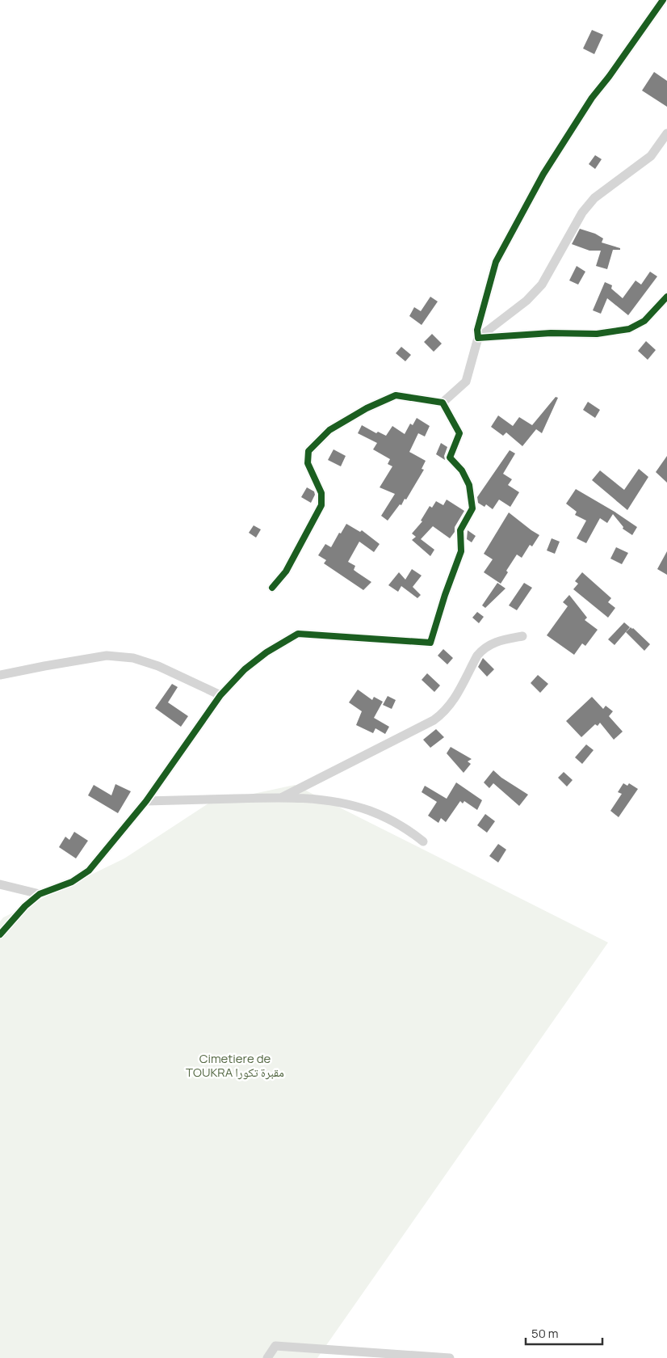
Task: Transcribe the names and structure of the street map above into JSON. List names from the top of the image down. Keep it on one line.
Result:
{"parks":["Cimetiere de TOUKRA مقبرة تكورا"],"scale_bar":"50 m"}
